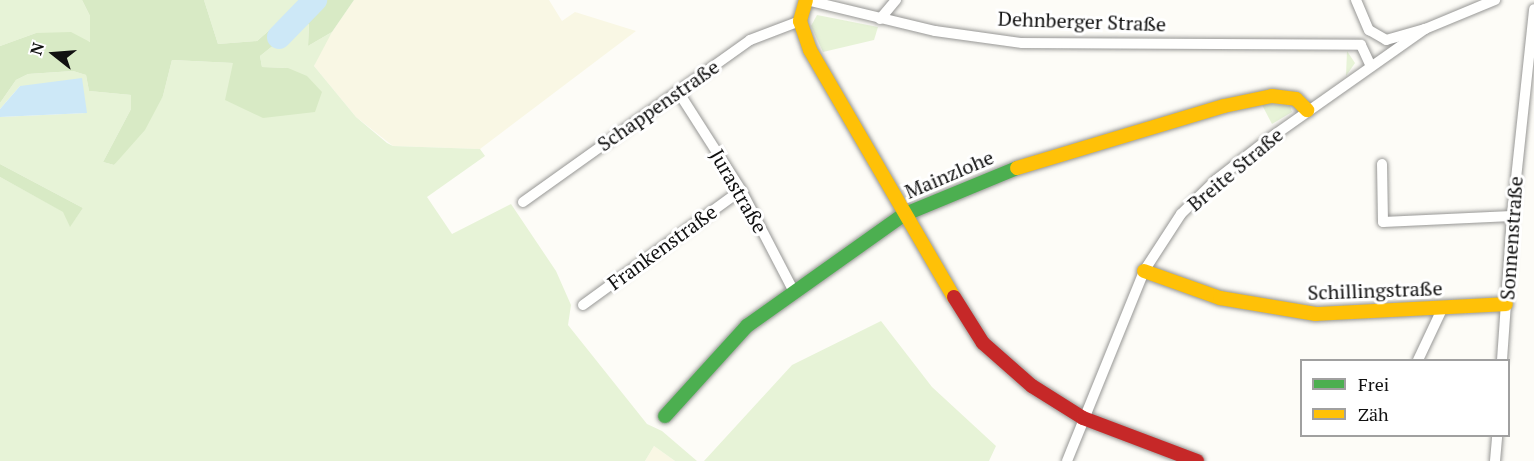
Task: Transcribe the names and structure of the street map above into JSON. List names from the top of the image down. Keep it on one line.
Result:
{"streets":{"street":["Dehnberger Straße","Schappenstraße","Breite Straße","Mainzlohe","Jurastraße","Sonnenstraße","Frankenstraße","Schillingstraße"]},"crossings":[["Schappenstraße","Jurastraße"],["Breite Straße","Mainzlohe"],["Breite Straße","Schillingstraße"],["Mainzlohe","Jurastraße"],["Jurastraße","Frankenstraße"],["Sonnenstraße","Schillingstraße"]],"legend":["Frei","Zäh"],"north":"left"}
